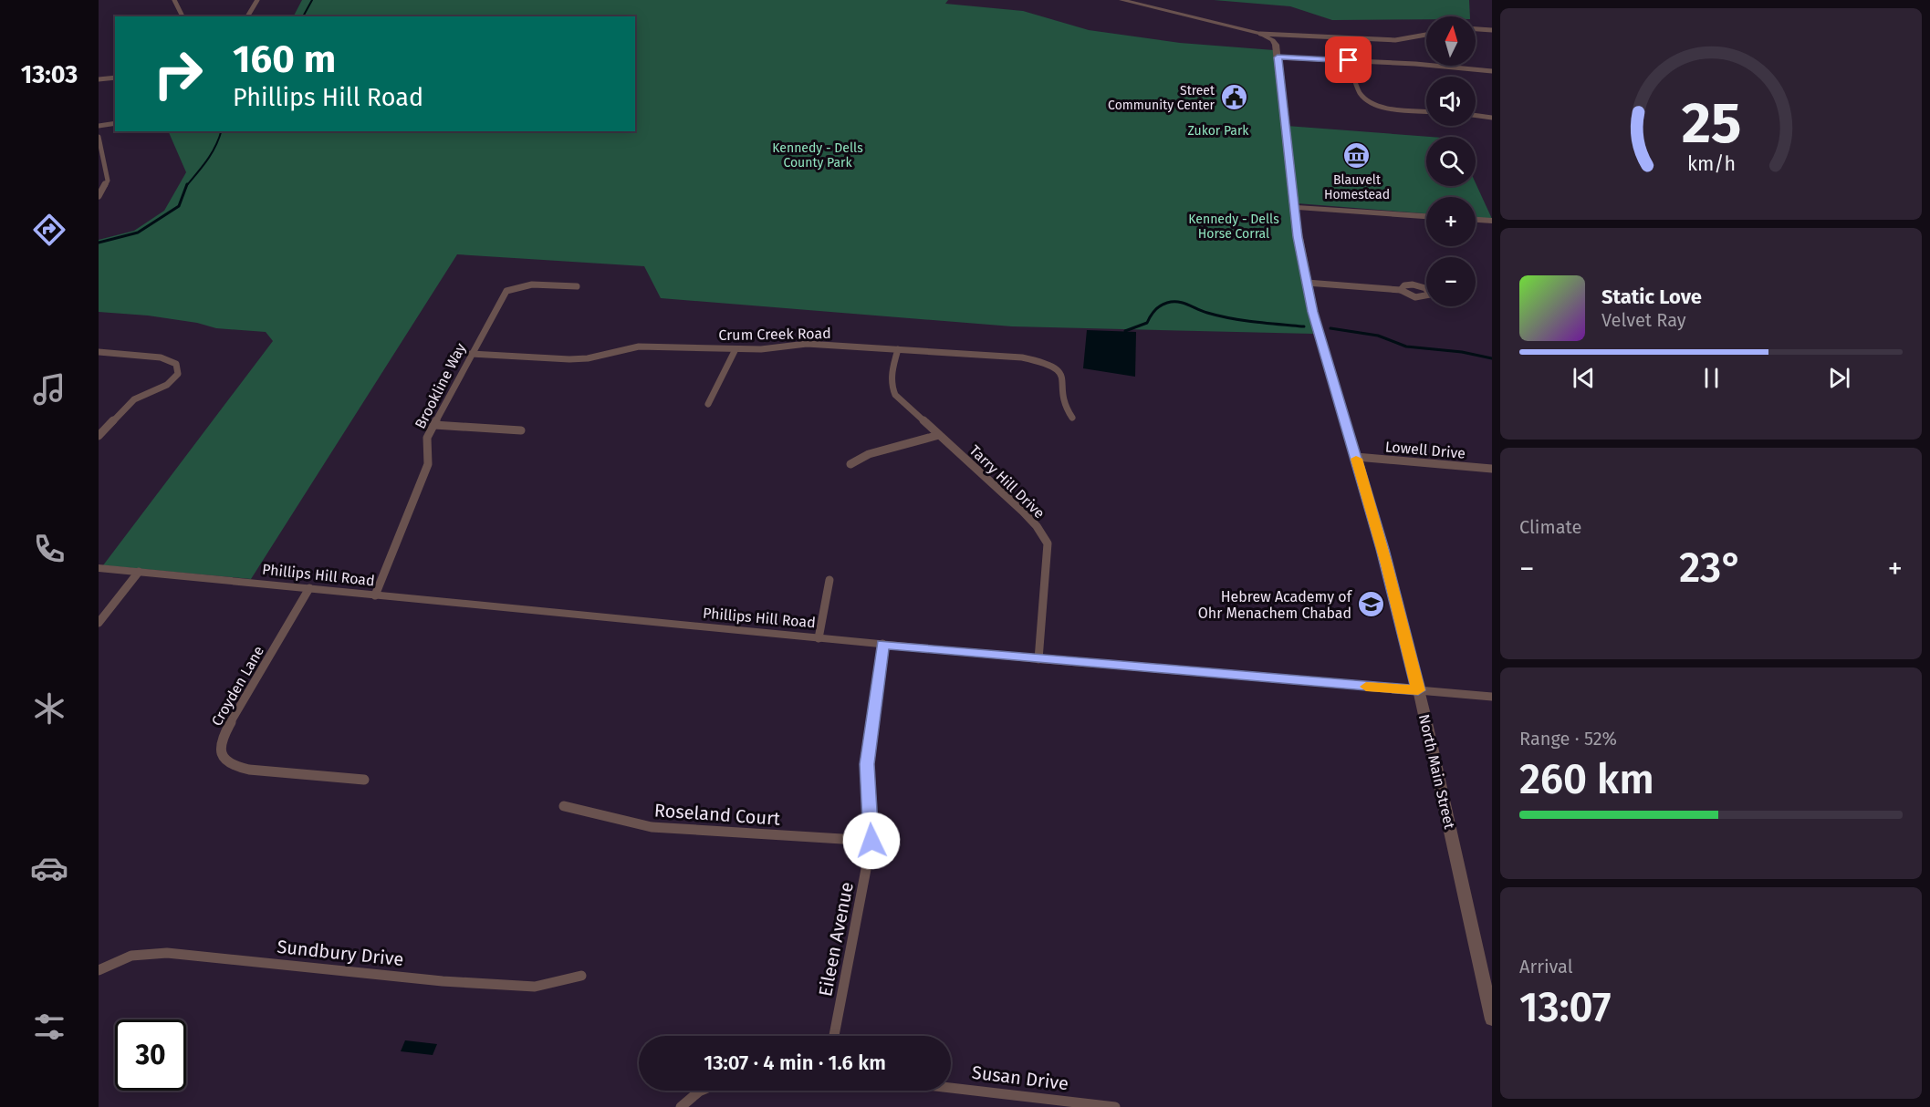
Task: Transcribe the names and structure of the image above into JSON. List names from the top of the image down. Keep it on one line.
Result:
{"streets":{"street":["Crum Creek Road","Brookline Way","Lowell Drive","Tarry Hill Drive","Phillips Hill Road","Croyden Lane","North Main Street","Roseland Court","Eileen Avenue","Sundbury Drive","Susan Drive"]},"crossings":[["Crum Creek Road","Brookline Way"],["Crum Creek Road","Tarry Hill Drive"],["Brookline Way","Phillips Hill Road"],["Lowell Drive","North Main Street"],["Tarry Hill Drive","Phillips Hill Road"],["Phillips Hill Road","Croyden Lane"],["Phillips Hill Road","North Main Street"],["Phillips Hill Road","Eileen Avenue"],["Roseland Court","Eileen Avenue"]],"parks":["Zukor Park","Kennedy - Dells County Park","Kennedy - Dells Horse Corral"],"places":{"public building":["Street Community Center"],"museum":["Blauvelt Homestead"],"school or university":["Hebrew Academy of Ohr Menachem Chabad"]},"north":"top","page":{"tabs":"13:03","map_buttons":["+","−"],"turn":["160 m","Phillips Hill Road"],"song":["Static Love","Velvet Ray"],"tile":["Climate",["Range · 52%","260 km"],["Arrival","13:07"]],"heat":["−","23°","+"],"limit":"30","trip":"13:07 · 4 min · 1.6 km","gauge":["25","km/h"]}}
